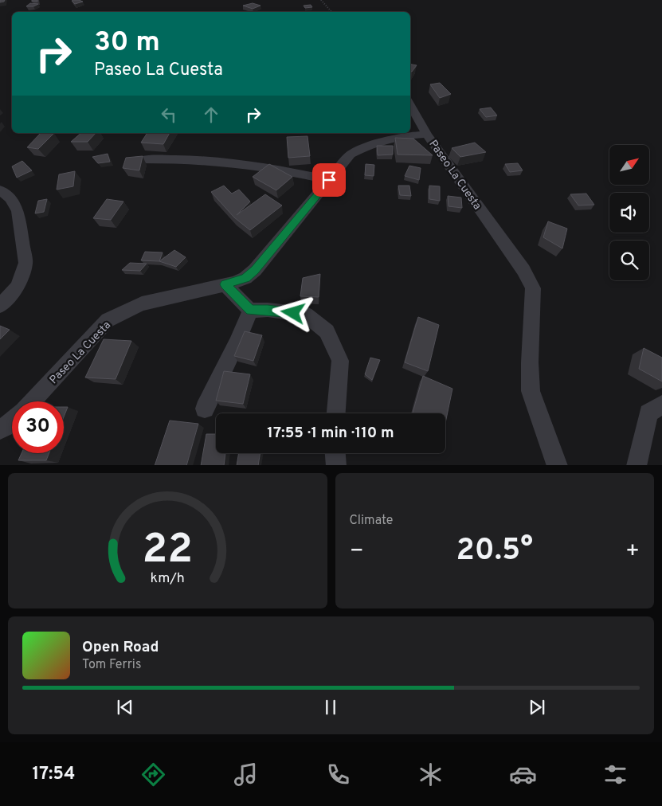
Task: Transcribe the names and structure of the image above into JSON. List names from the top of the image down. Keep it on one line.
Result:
{"streets":{"street":["Paseo La Cuesta"]},"north":"top right","page":{"turn":["30 m","Paseo La Cuesta"],"limit":"30","trip":"17:55 · 1 min · 110 m","tile":"Climate","heat":["−","20.5°","+"],"song":["Open Road","Tom Ferris"],"tabs":"17:54","gauge":["22","km/h"]}}
